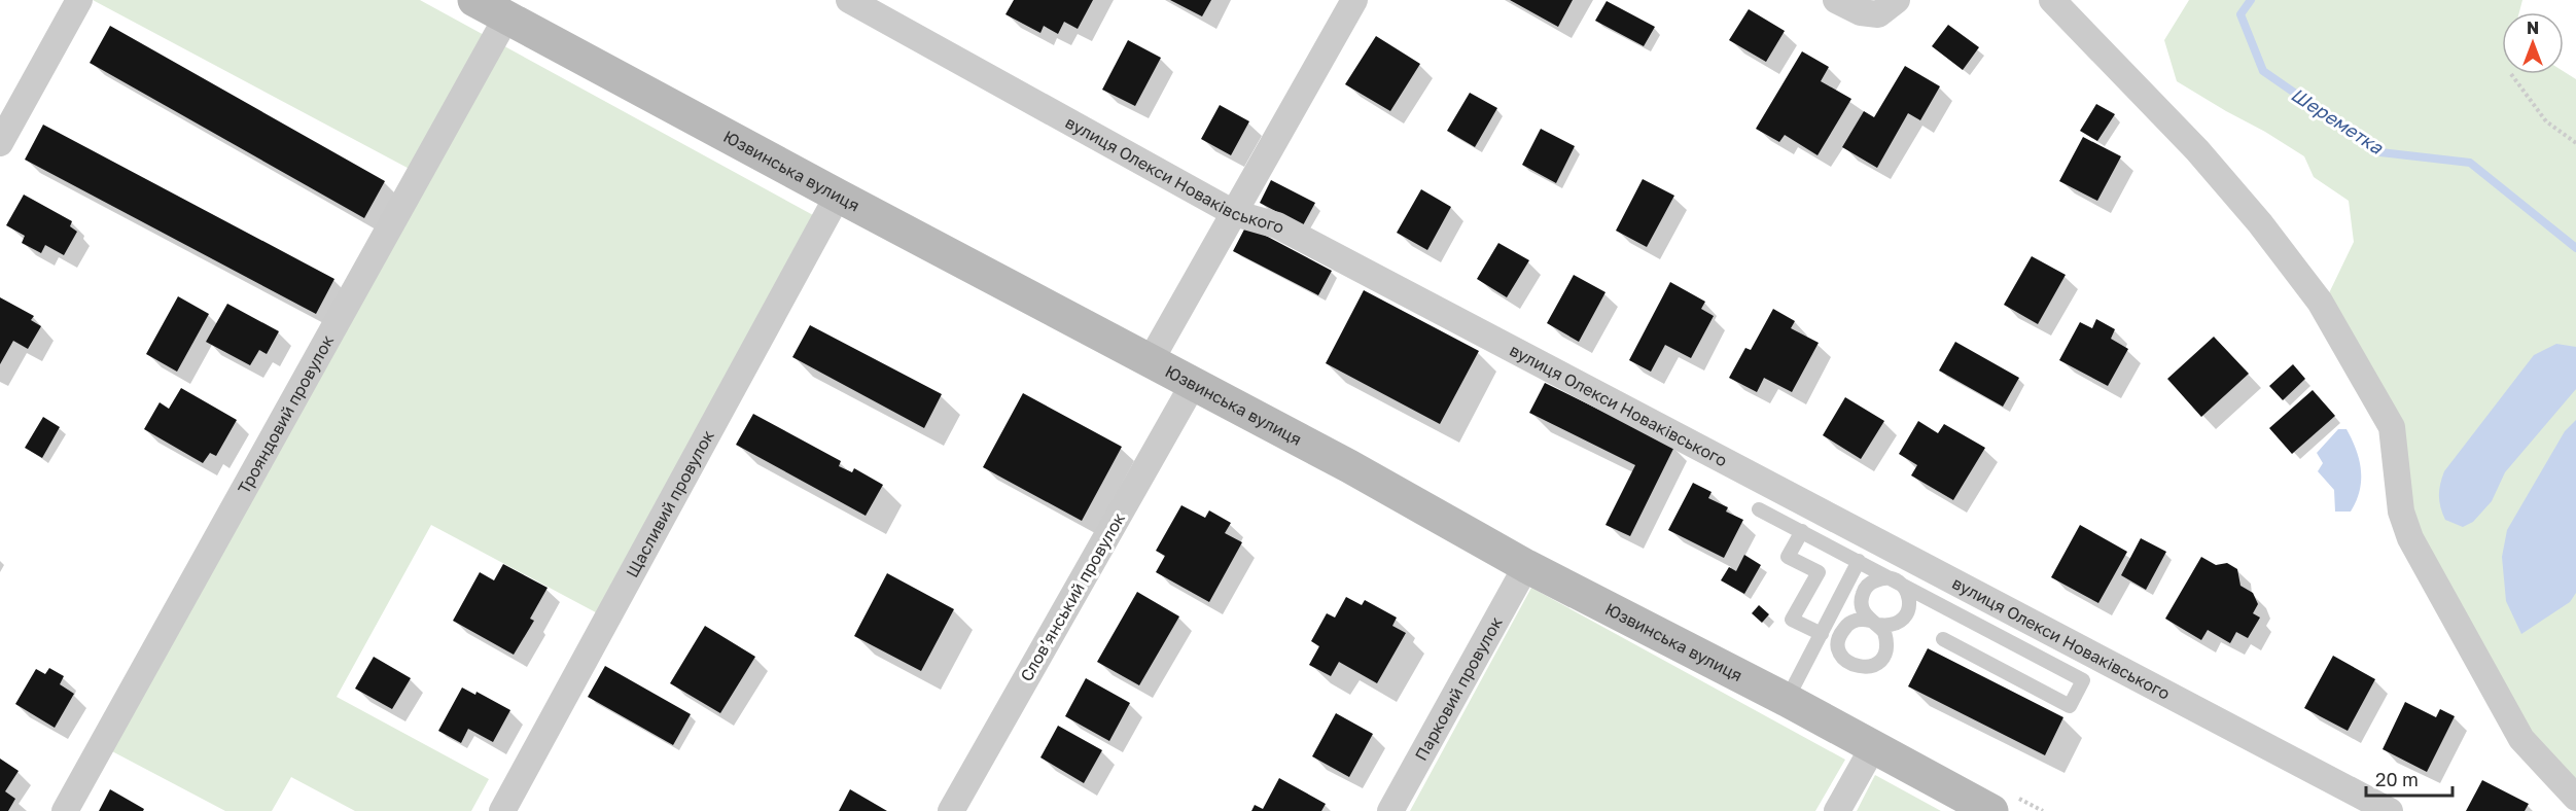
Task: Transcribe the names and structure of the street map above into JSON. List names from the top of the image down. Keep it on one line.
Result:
{"streets":{"main road":["Юзвинська вулиця"],"street":["вулиця Олекси Новаківського","Трояндовий провулок","Щасливий провулок","Словʼянський провулок","Парковий провулок"]},"crossings":[["Юзвинська вулиця","Трояндовий провулок"],["Юзвинська вулиця","Щасливий провулок"],["Юзвинська вулиця","Словʼянський провулок"],["Юзвинська вулиця","Парковий провулок"]],"water":["Шереметка"],"scale_bar":"20 m","north":"top"}
